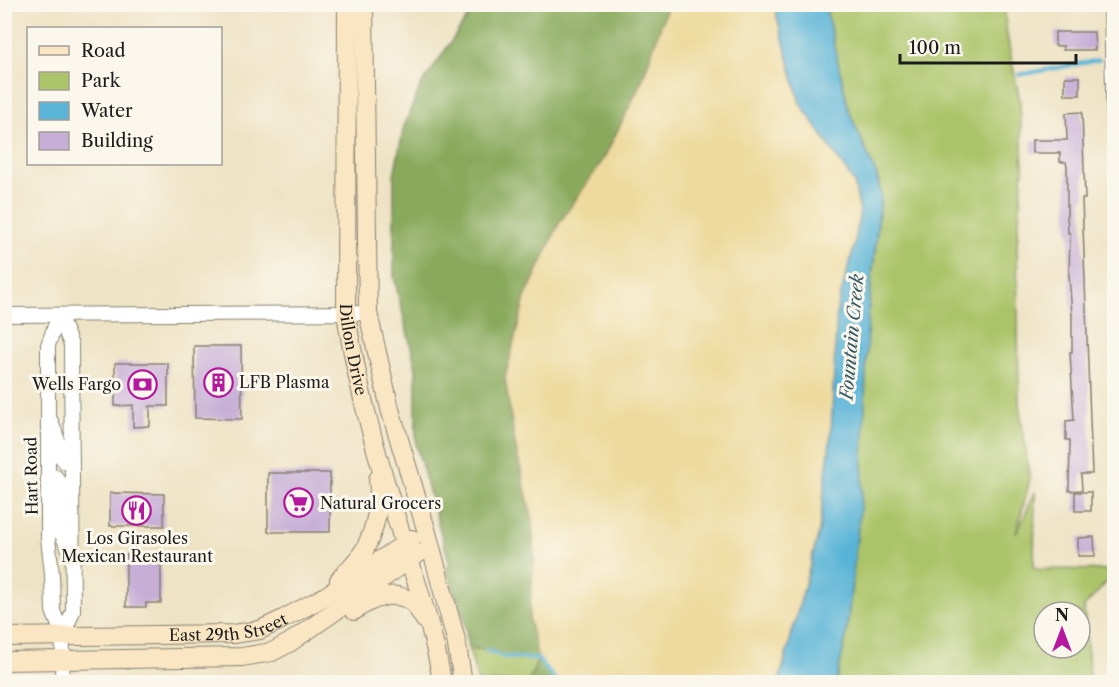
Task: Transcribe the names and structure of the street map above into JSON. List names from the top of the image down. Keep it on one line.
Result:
{"streets":{"main road":["Dillon Drive","East 29th Street"],"street":["Hart Road"]},"crossings":[["Dillon Drive","East 29th Street"],["Hart Road","East 29th Street"]],"water":["Fountain Creek"],"places":{"building":["LFB Plasma"],"bank":["Wells Fargo"],"supermarket":["Natural Grocers"],"restaurant":["Los Girasoles Mexican Restaurant"]},"legend":["Road","Park","Water","Building"],"scale_bar":"100 m","north":"top"}
